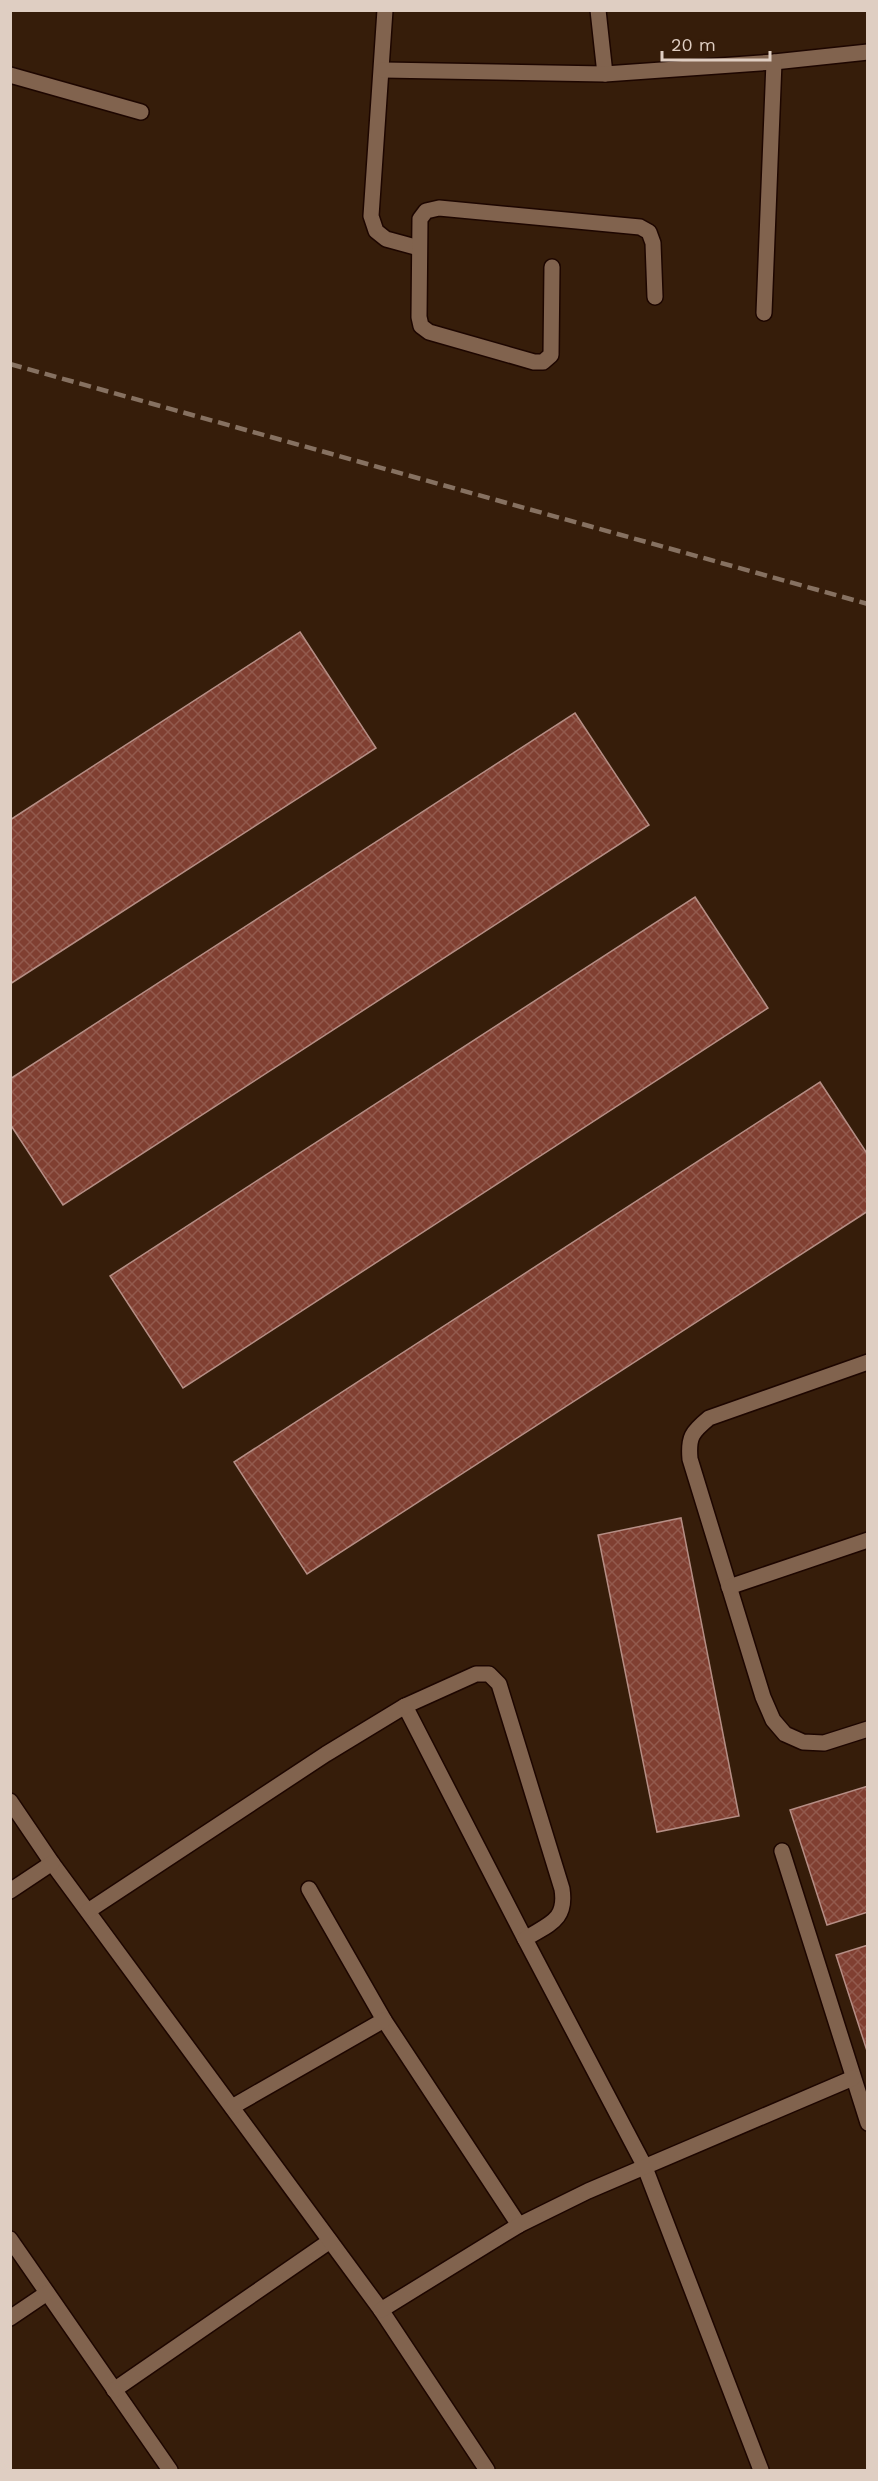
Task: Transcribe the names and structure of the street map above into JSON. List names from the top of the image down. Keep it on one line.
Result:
{"scale_bar":"20 m"}
